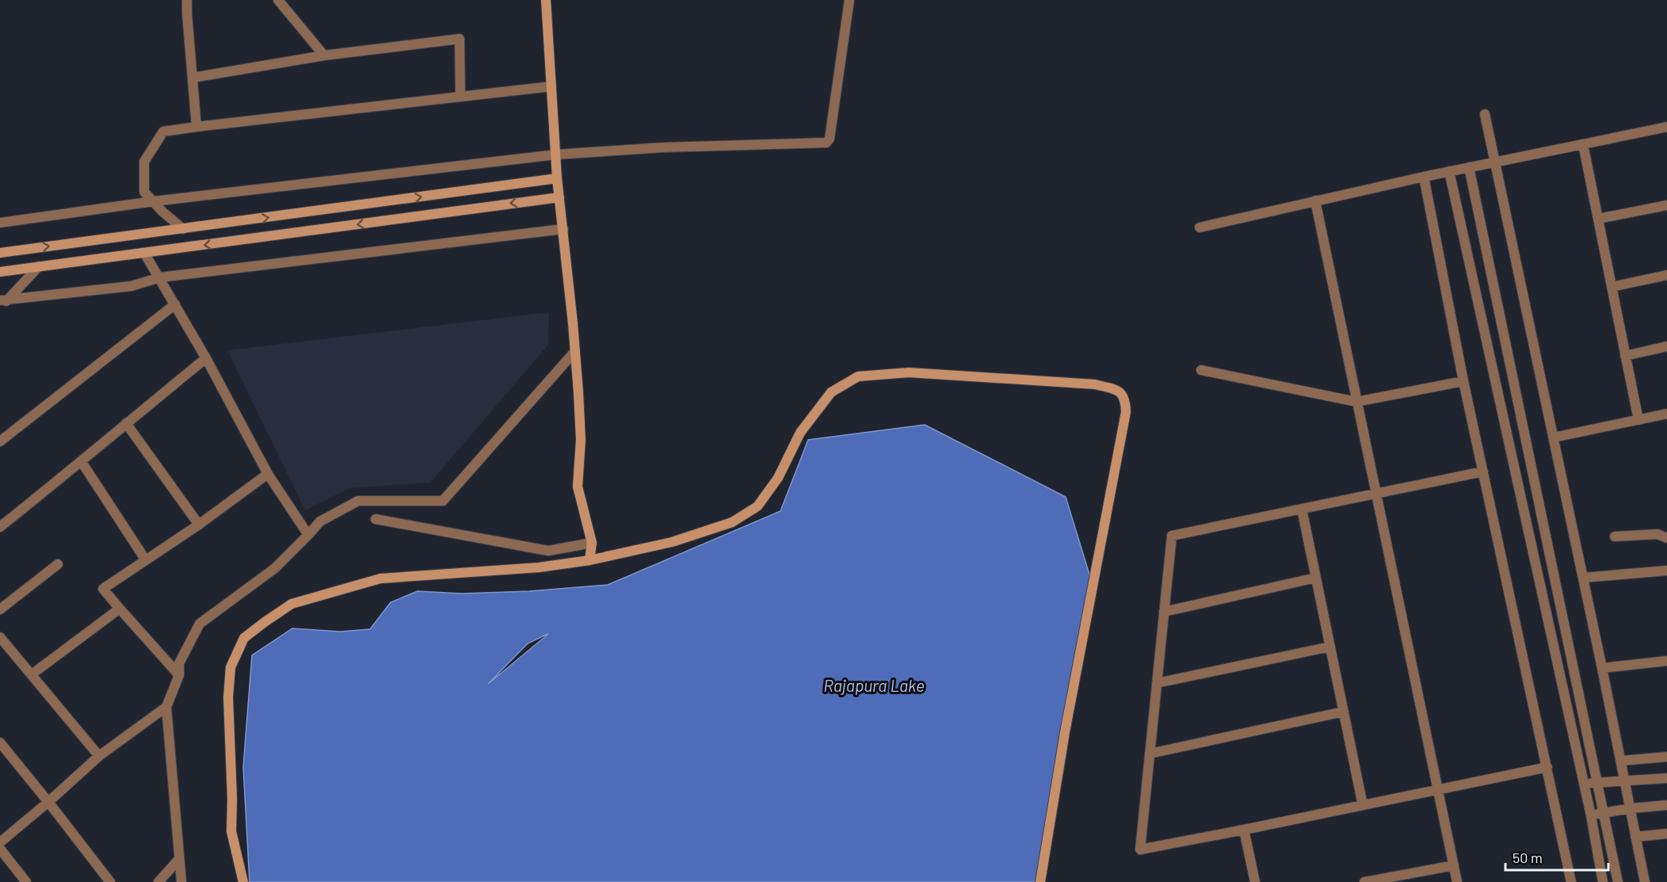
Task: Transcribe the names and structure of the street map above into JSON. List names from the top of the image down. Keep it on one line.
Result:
{"water":["Rajapura Lake"],"scale_bar":"50 m"}
